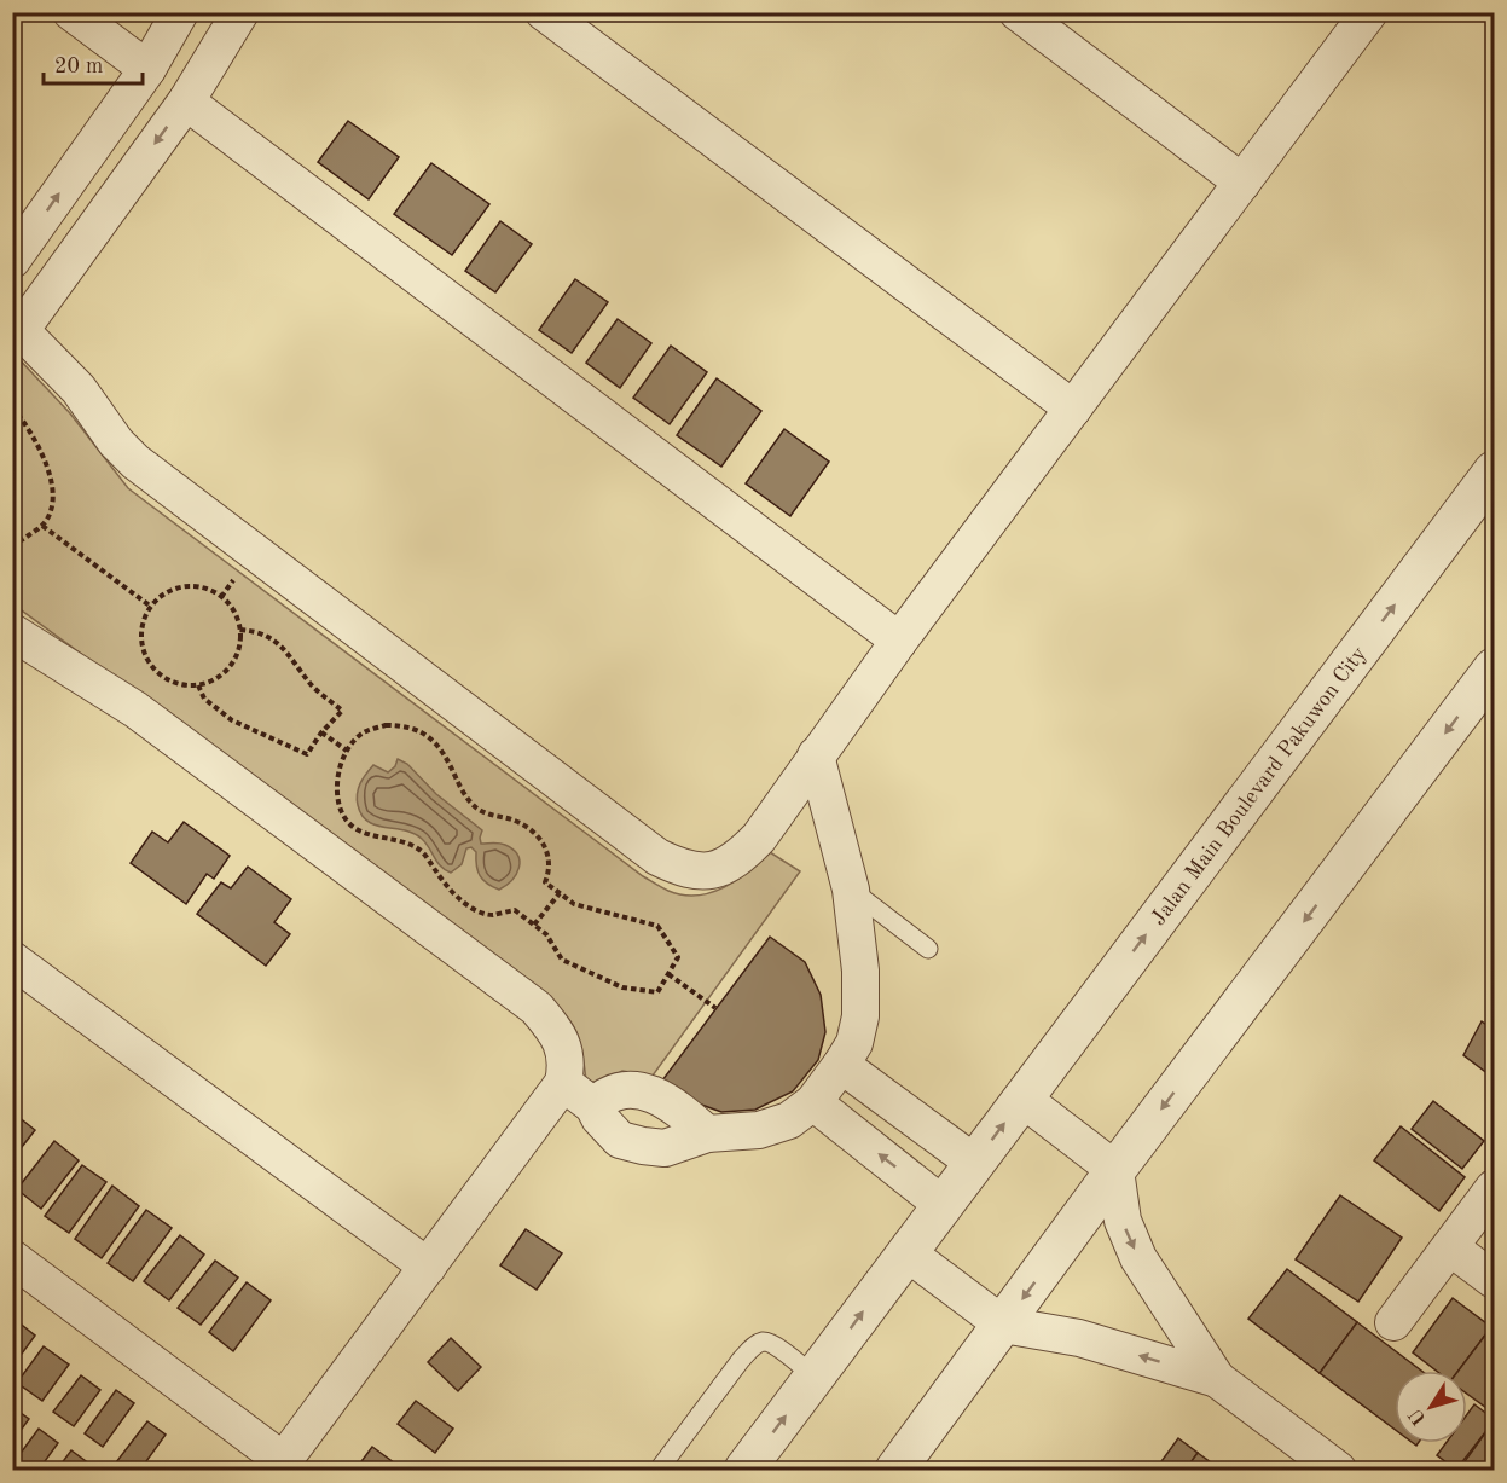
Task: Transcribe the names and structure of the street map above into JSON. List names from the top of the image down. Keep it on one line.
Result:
{"streets":{"street":["Jalan Main Boulevard Pakuwon City"]},"scale_bar":"20 m","north":"bottom left"}
